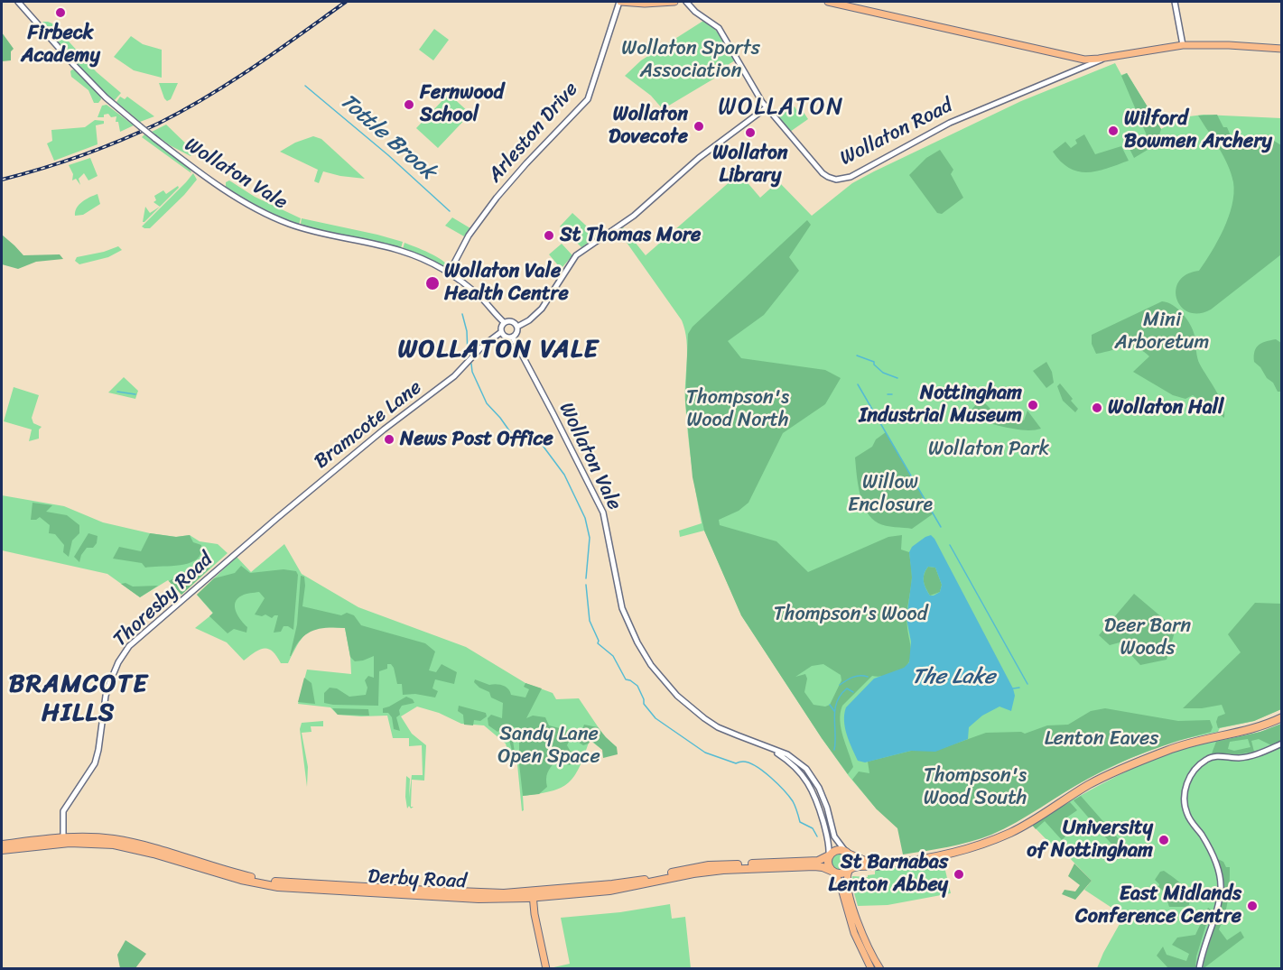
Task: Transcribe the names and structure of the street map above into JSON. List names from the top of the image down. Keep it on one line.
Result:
{"streets":{"highway":["Derby Road"],"street":["Arleston Drive","Wollaton Road","Wollaton Vale","Bramcote Lane","Thoresby Road"]},"crossings":[["Arleston Drive","Wollaton Vale"],["Wollaton Vale","Bramcote Lane"],["Wollaton Vale","Derby Road"],["Bramcote Lane","Thoresby Road"],["Thoresby Road","Derby Road"]],"districts":["WOLLATON","WOLLATON VALE","BRAMCOTE HILLS"],"water":["Tottle Brook","The Lake"],"parks":["Wollaton Sports Association","Mini Arboretum","Thompson's Wood North","Wollaton Park","Willow Enclosure","Thompson's Wood","Deer Barn Woods","Sandy Lane Open Space","Lenton Eaves","Thompson's Wood South"],"places":["Firbeck Academy","Fernwood School","Wollaton Dovecote","Wilford Bowmen Archery","Wollaton Library","St Thomas More","Wollaton Vale Health Centre","Nottingham Industrial Museum","Wollaton Hall","News Post Office","University of Nottingham","St Barnabas Lenton Abbey","East Midlands Conference Centre"]}
